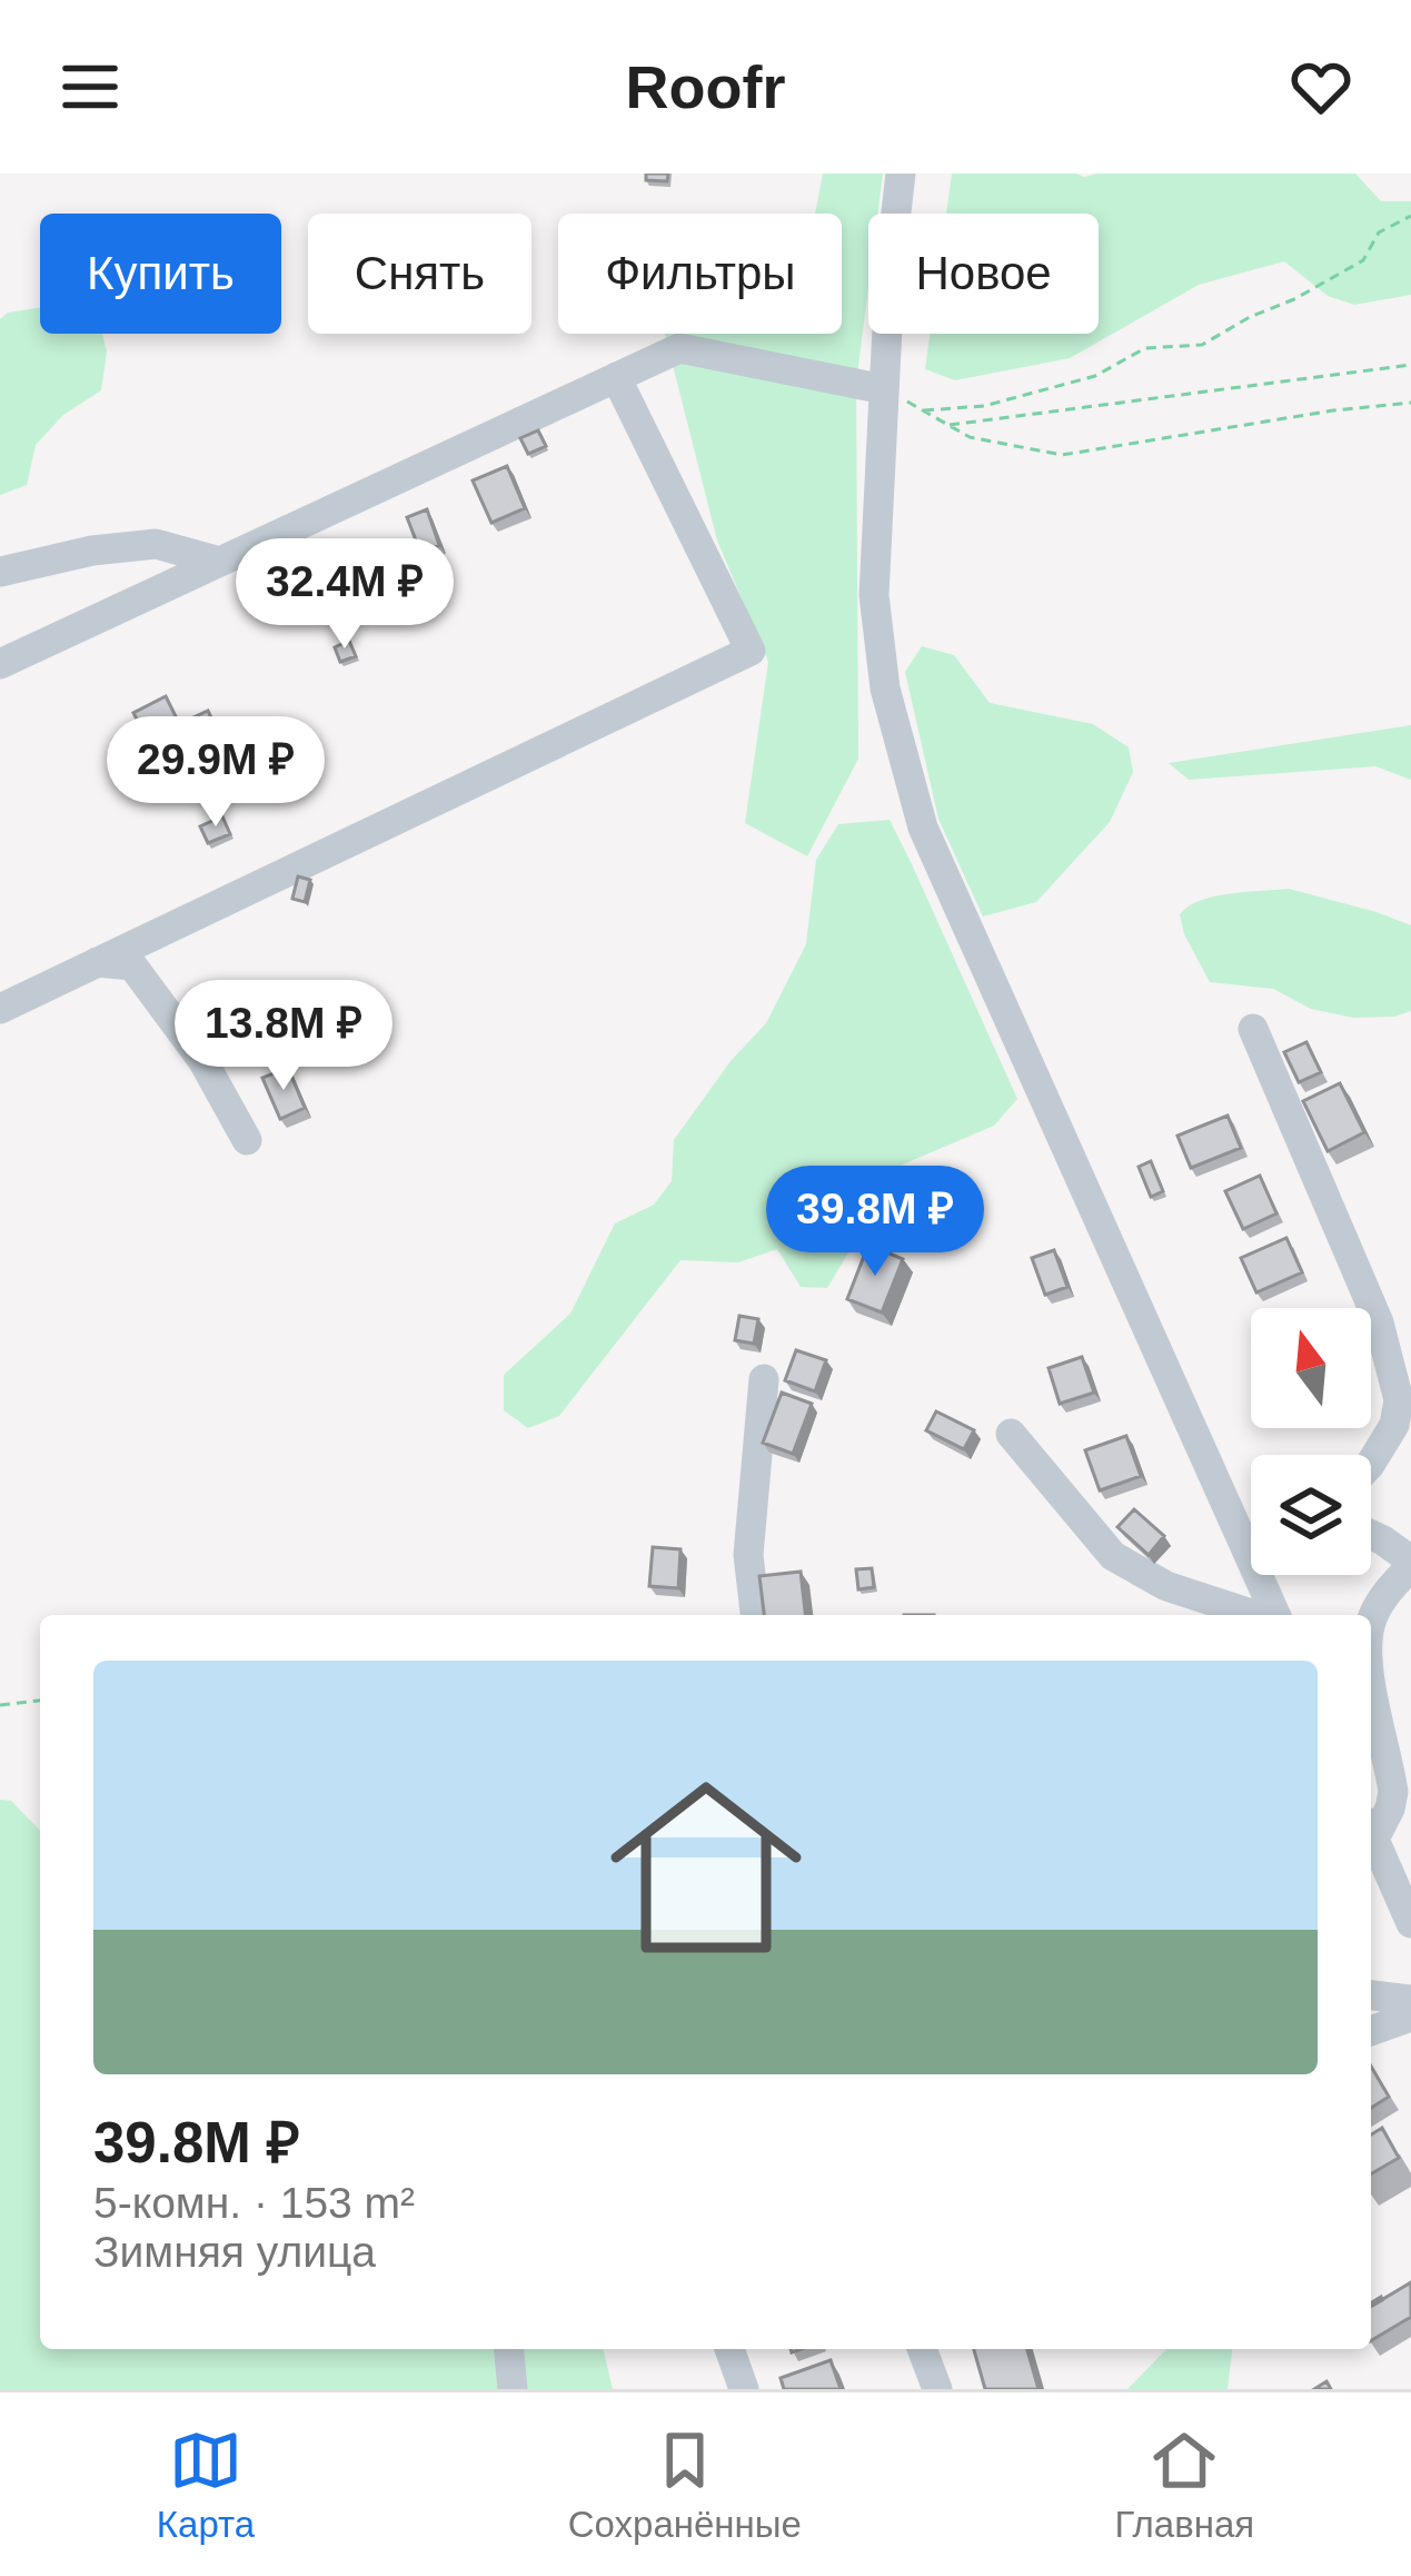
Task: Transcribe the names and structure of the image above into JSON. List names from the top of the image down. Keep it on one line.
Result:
{"north":"top","page":{"header":"Roofr","chip":["Купить","Снять","Фильтры","Новое"],"price":["32.4M ₽","29.9M ₽","13.8M ₽","39.8M ₽"],"list":[{"name":"39.8M ₽","note":"5-комн. · 153 m² · Зимняя улица"}],"tabs":["Карта","Сохранённые","Главная"]}}
